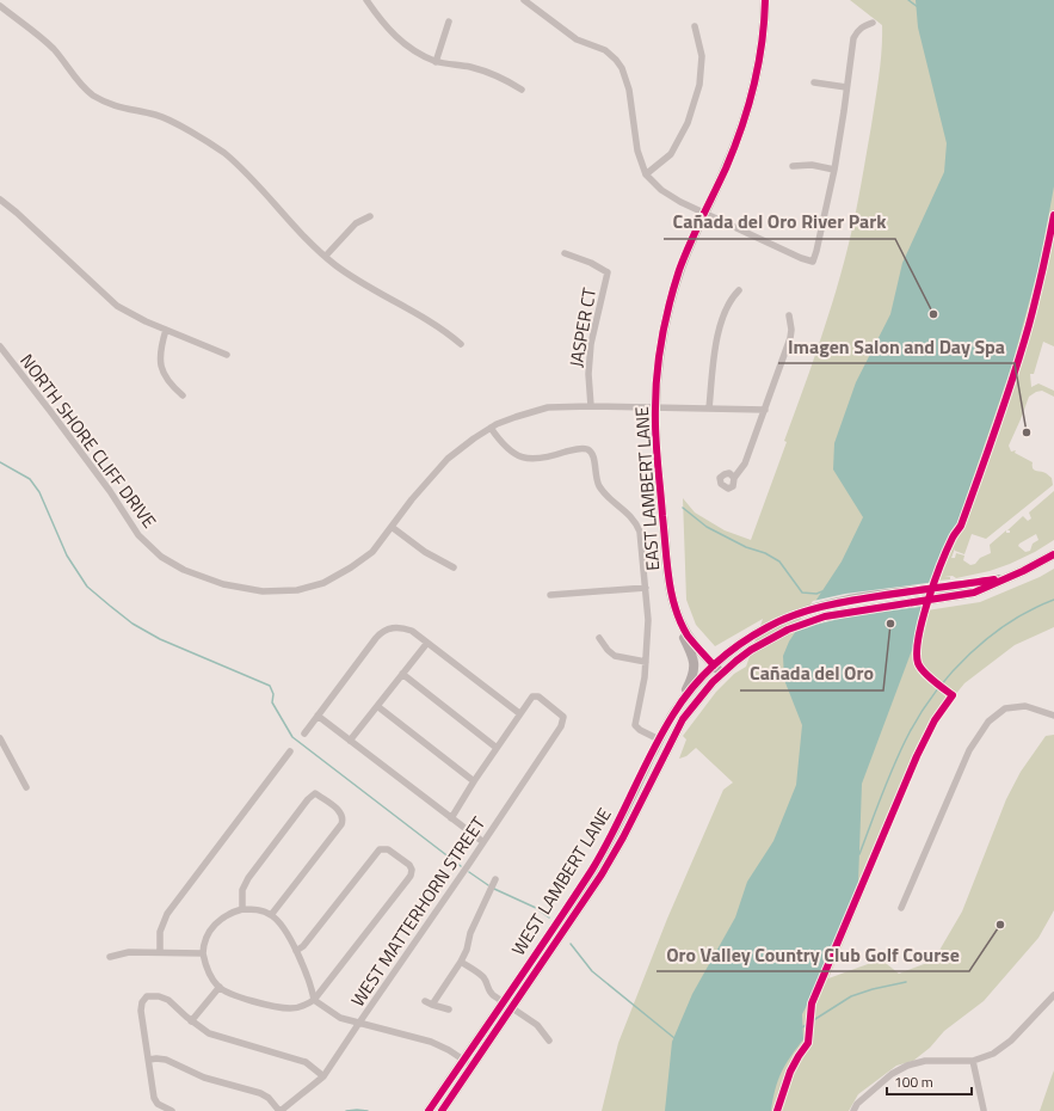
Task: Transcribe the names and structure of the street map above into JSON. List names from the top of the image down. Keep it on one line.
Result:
{"streets":{"main road":["EAST LAMBERT LANE","WEST LAMBERT LANE"],"street":["JASPER CT","NORTH SHORE CLIFF DRIVE","WEST MATTERHORN STREET"]},"crossings":[["JASPER CT","NORTH SHORE CLIFF DRIVE"],["NORTH SHORE CLIFF DRIVE","EAST LAMBERT LANE"],["EAST LAMBERT LANE","WEST LAMBERT LANE"]],"places":["Cañada del Oro River Park","Imagen Salon and Day Spa","Cañada del Oro","Oro Valley Country Club Golf Course"],"scale_bar":"100 m"}
